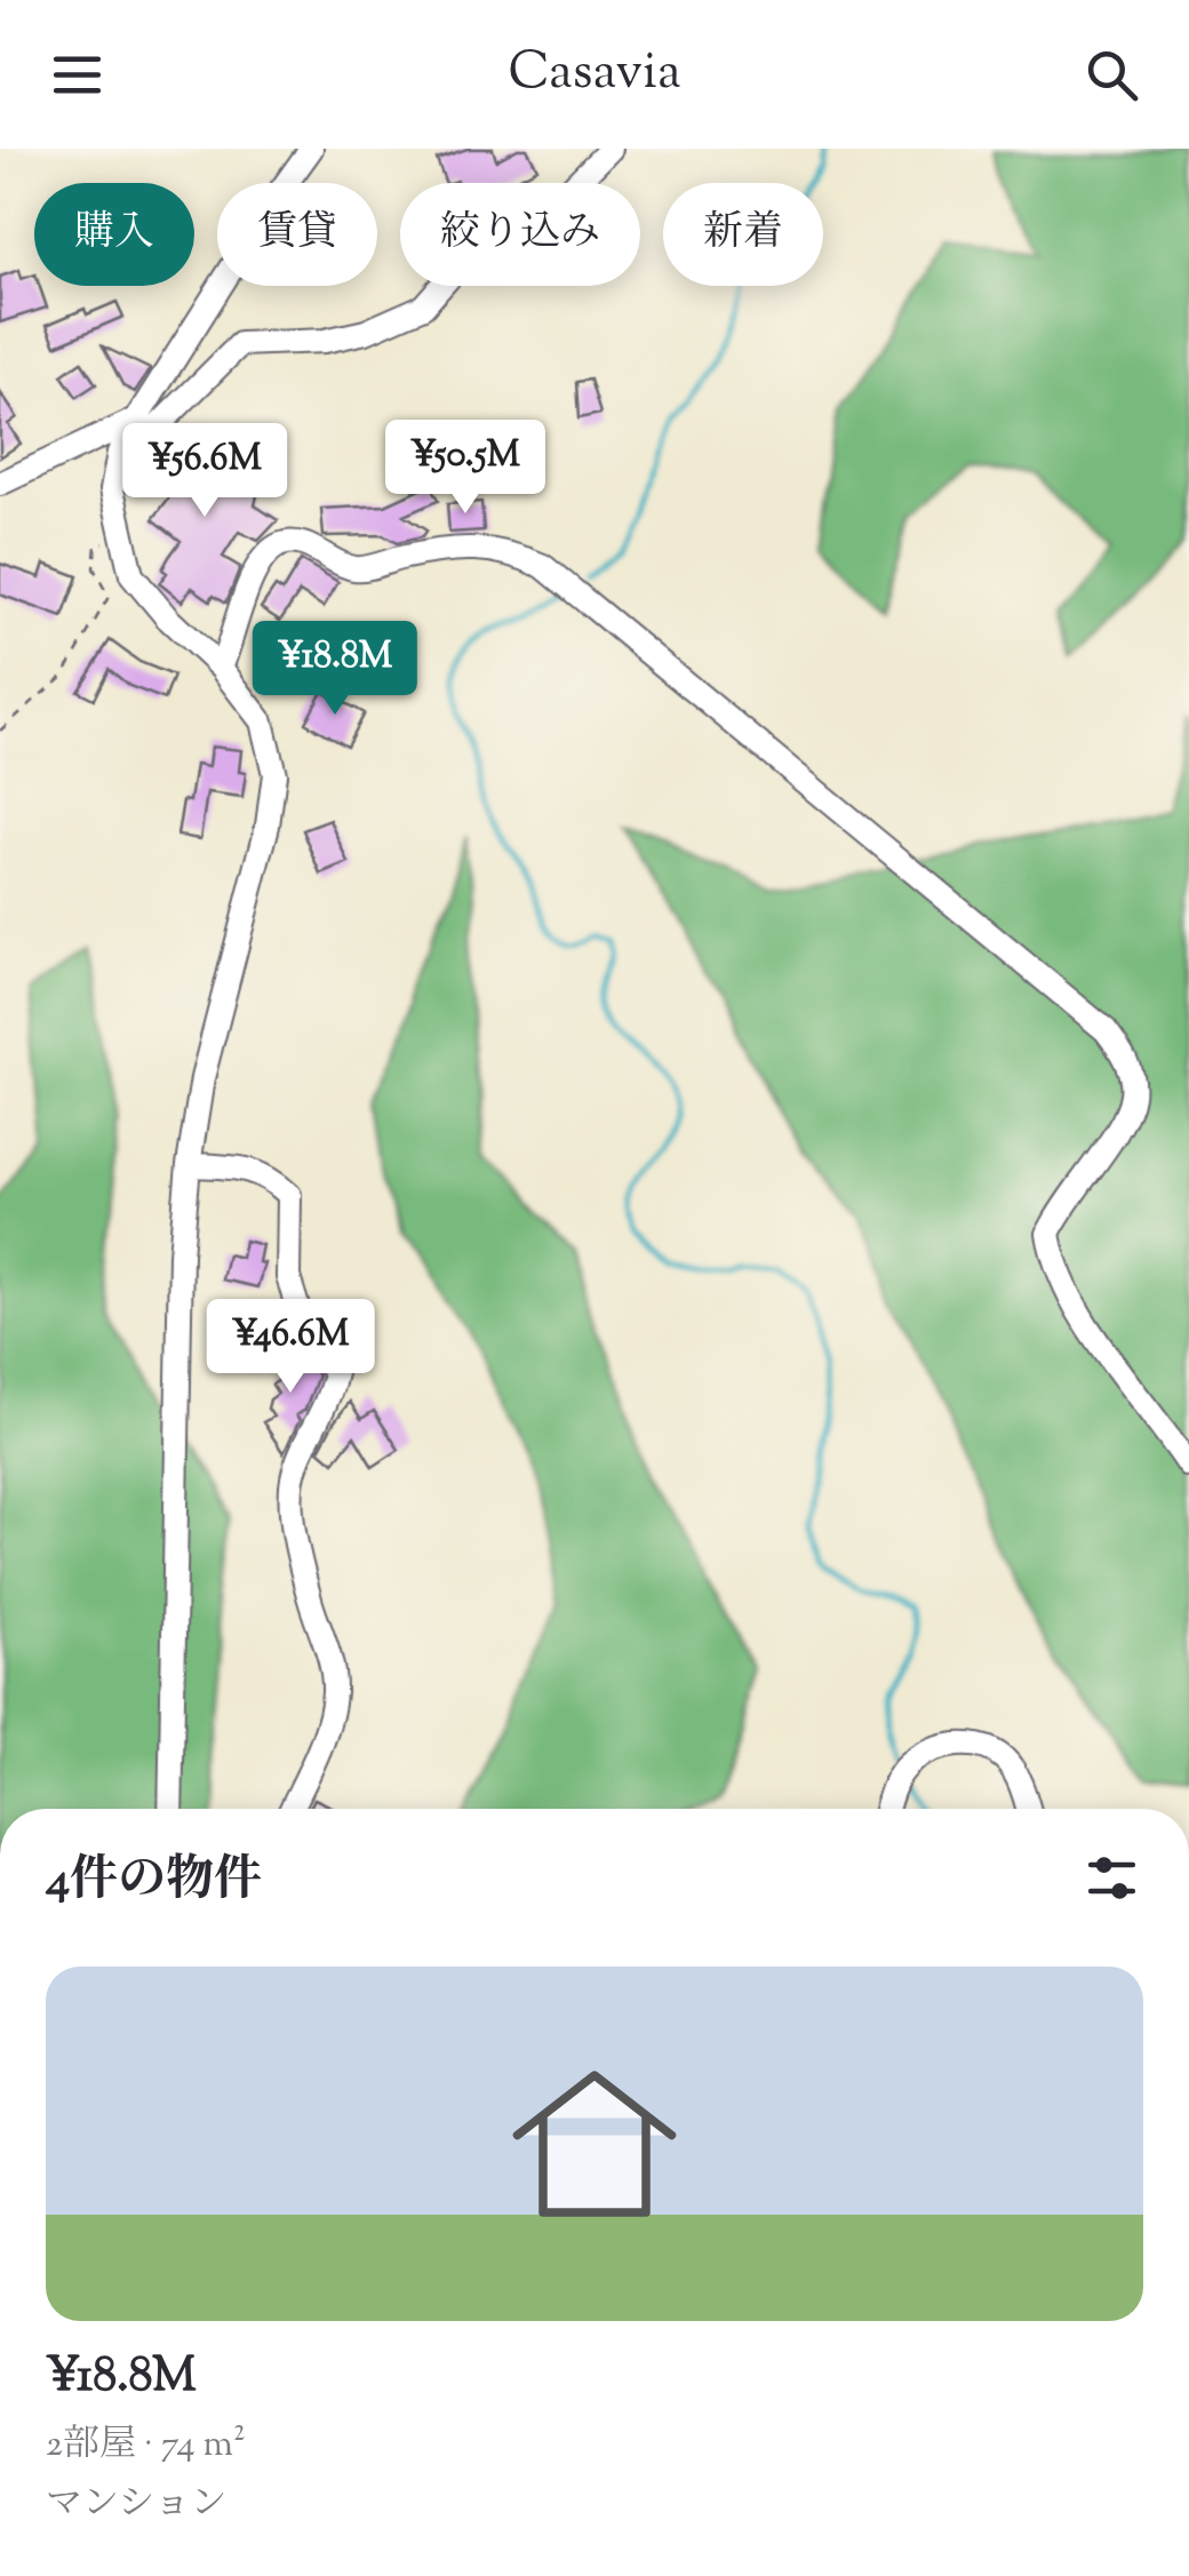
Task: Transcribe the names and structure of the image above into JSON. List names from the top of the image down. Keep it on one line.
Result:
{"page":{"header":"Casavia","chip":["購入","賃貸","絞り込み","新着"],"price":["¥50.5M","¥56.6M","¥18.8M","¥46.6M"],"heading":"4件の物件","list":[{"name":"¥18.8M","note":"2部屋 · 74 m² · マンション"}]}}
